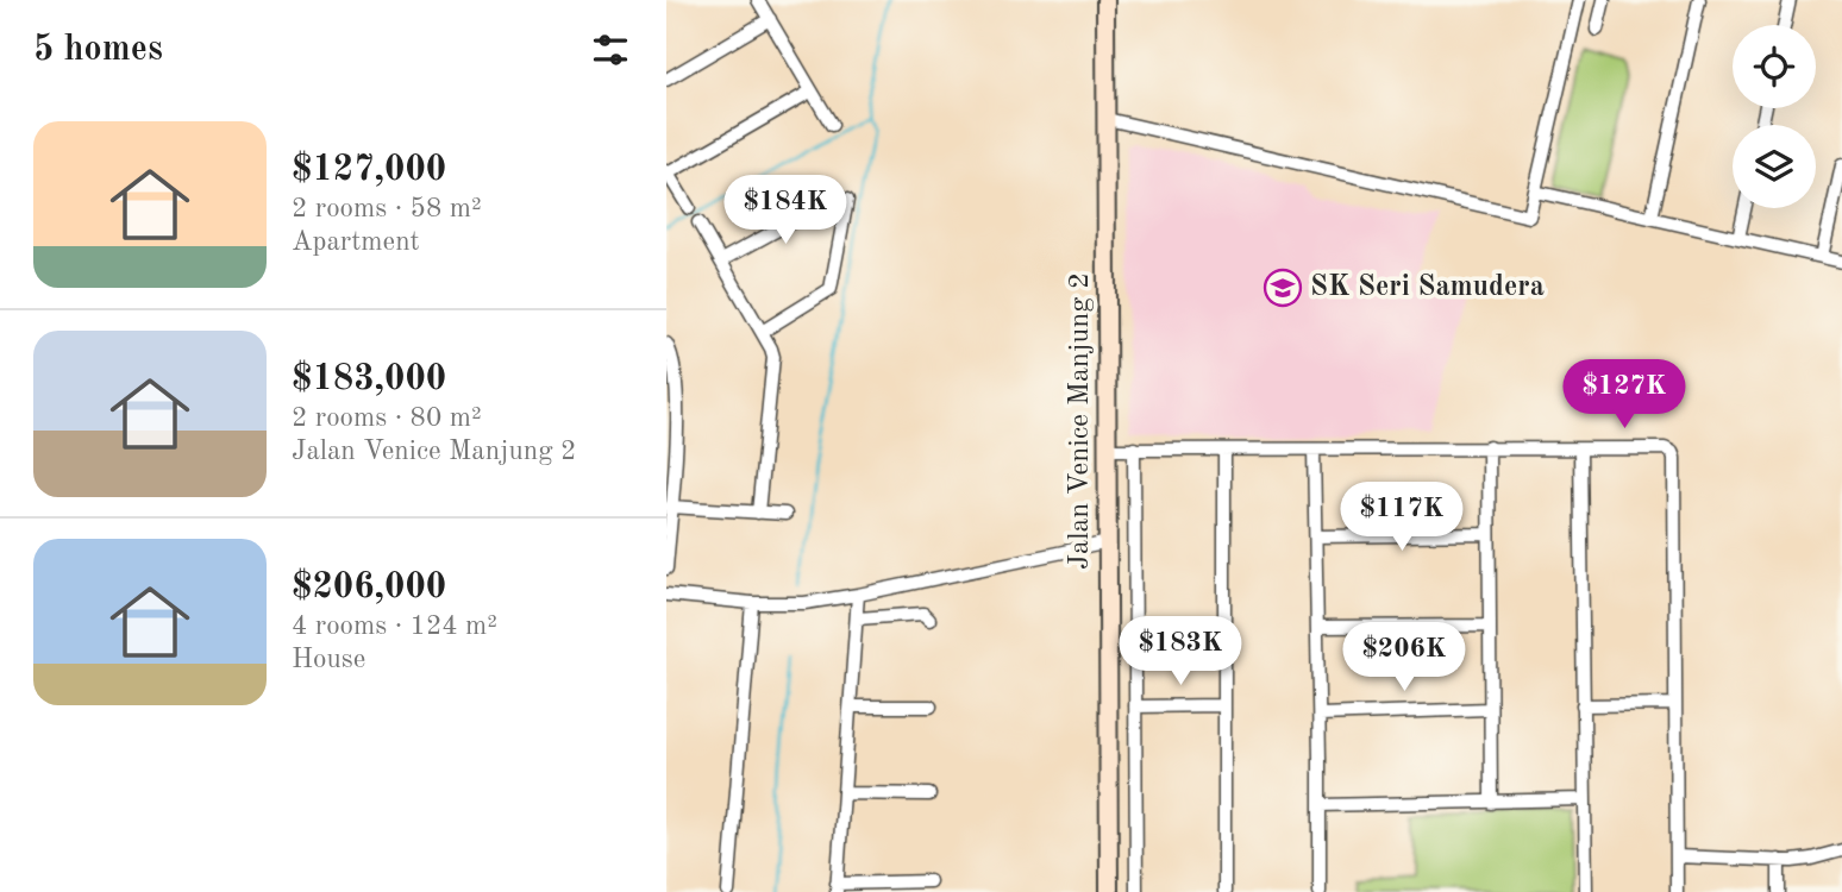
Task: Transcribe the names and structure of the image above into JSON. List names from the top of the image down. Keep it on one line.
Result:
{"streets":{"street":["Jalan Venice Manjung 2"]},"places":{"school or university":["SK Seri Samudera"]},"page":{"heading":"5 homes","list":[{"name":"$127,000","note":"2 rooms · 58 m² · Apartment"},{"name":"$183,000","note":"2 rooms · 80 m² · Jalan Venice Manjung 2"},{"name":"$206,000","note":"4 rooms · 124 m² · House"}],"price":["$184K","$127K","$117K","$183K","$206K"]}}
